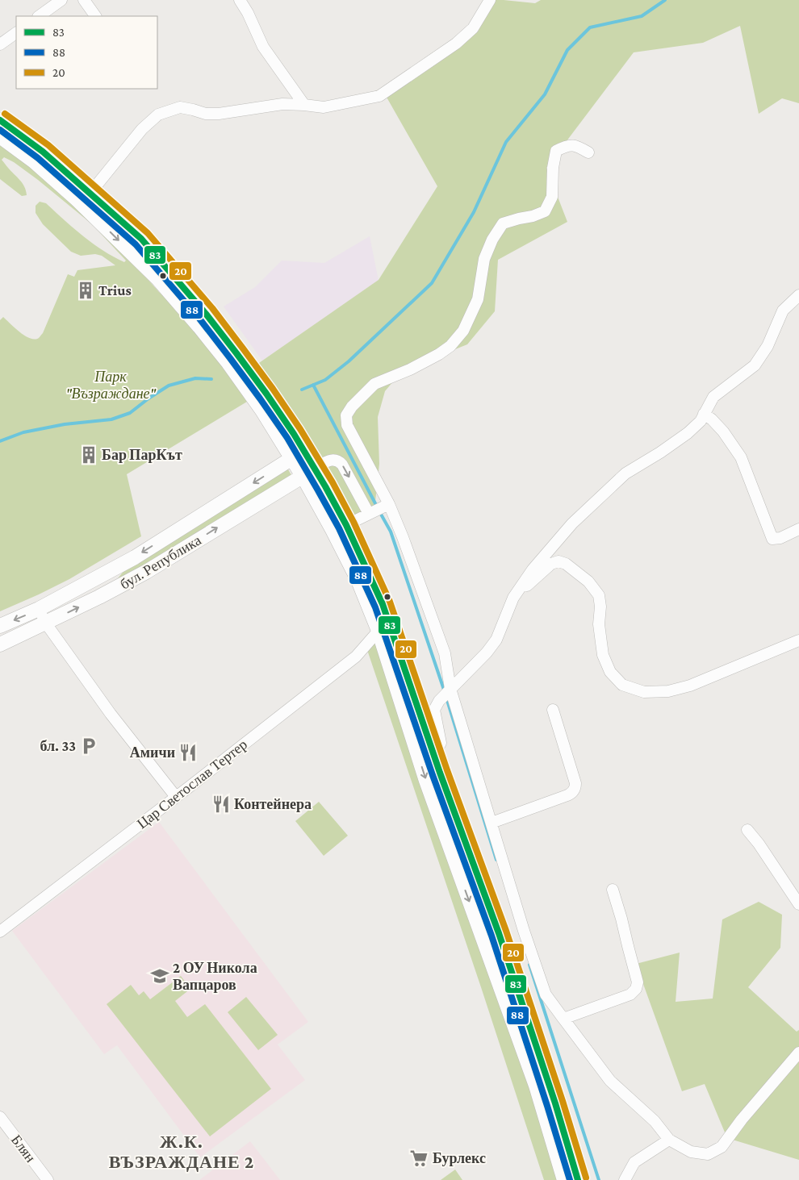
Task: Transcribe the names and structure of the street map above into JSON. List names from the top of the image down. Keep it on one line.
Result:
{"streets":{"street":["бул. Република","Цар Светослав Тертер","Блян"]},"districts":["Ж.К. ВЪЗРАЖДАНЕ 2"],"parks":["Парк \"Възраждане\""],"places":{"building":["Trius","Бар ПарКът"],"parking":["бл. 33"],"restaurant":["Амичи","Контейнера"],"school or university":["2 ОУ Никола Вапцаров"],"supermarket":["Бурлекс"]},"lines":["transit line 20","transit line 83","transit line 88"],"legend":["83","88","20"]}
